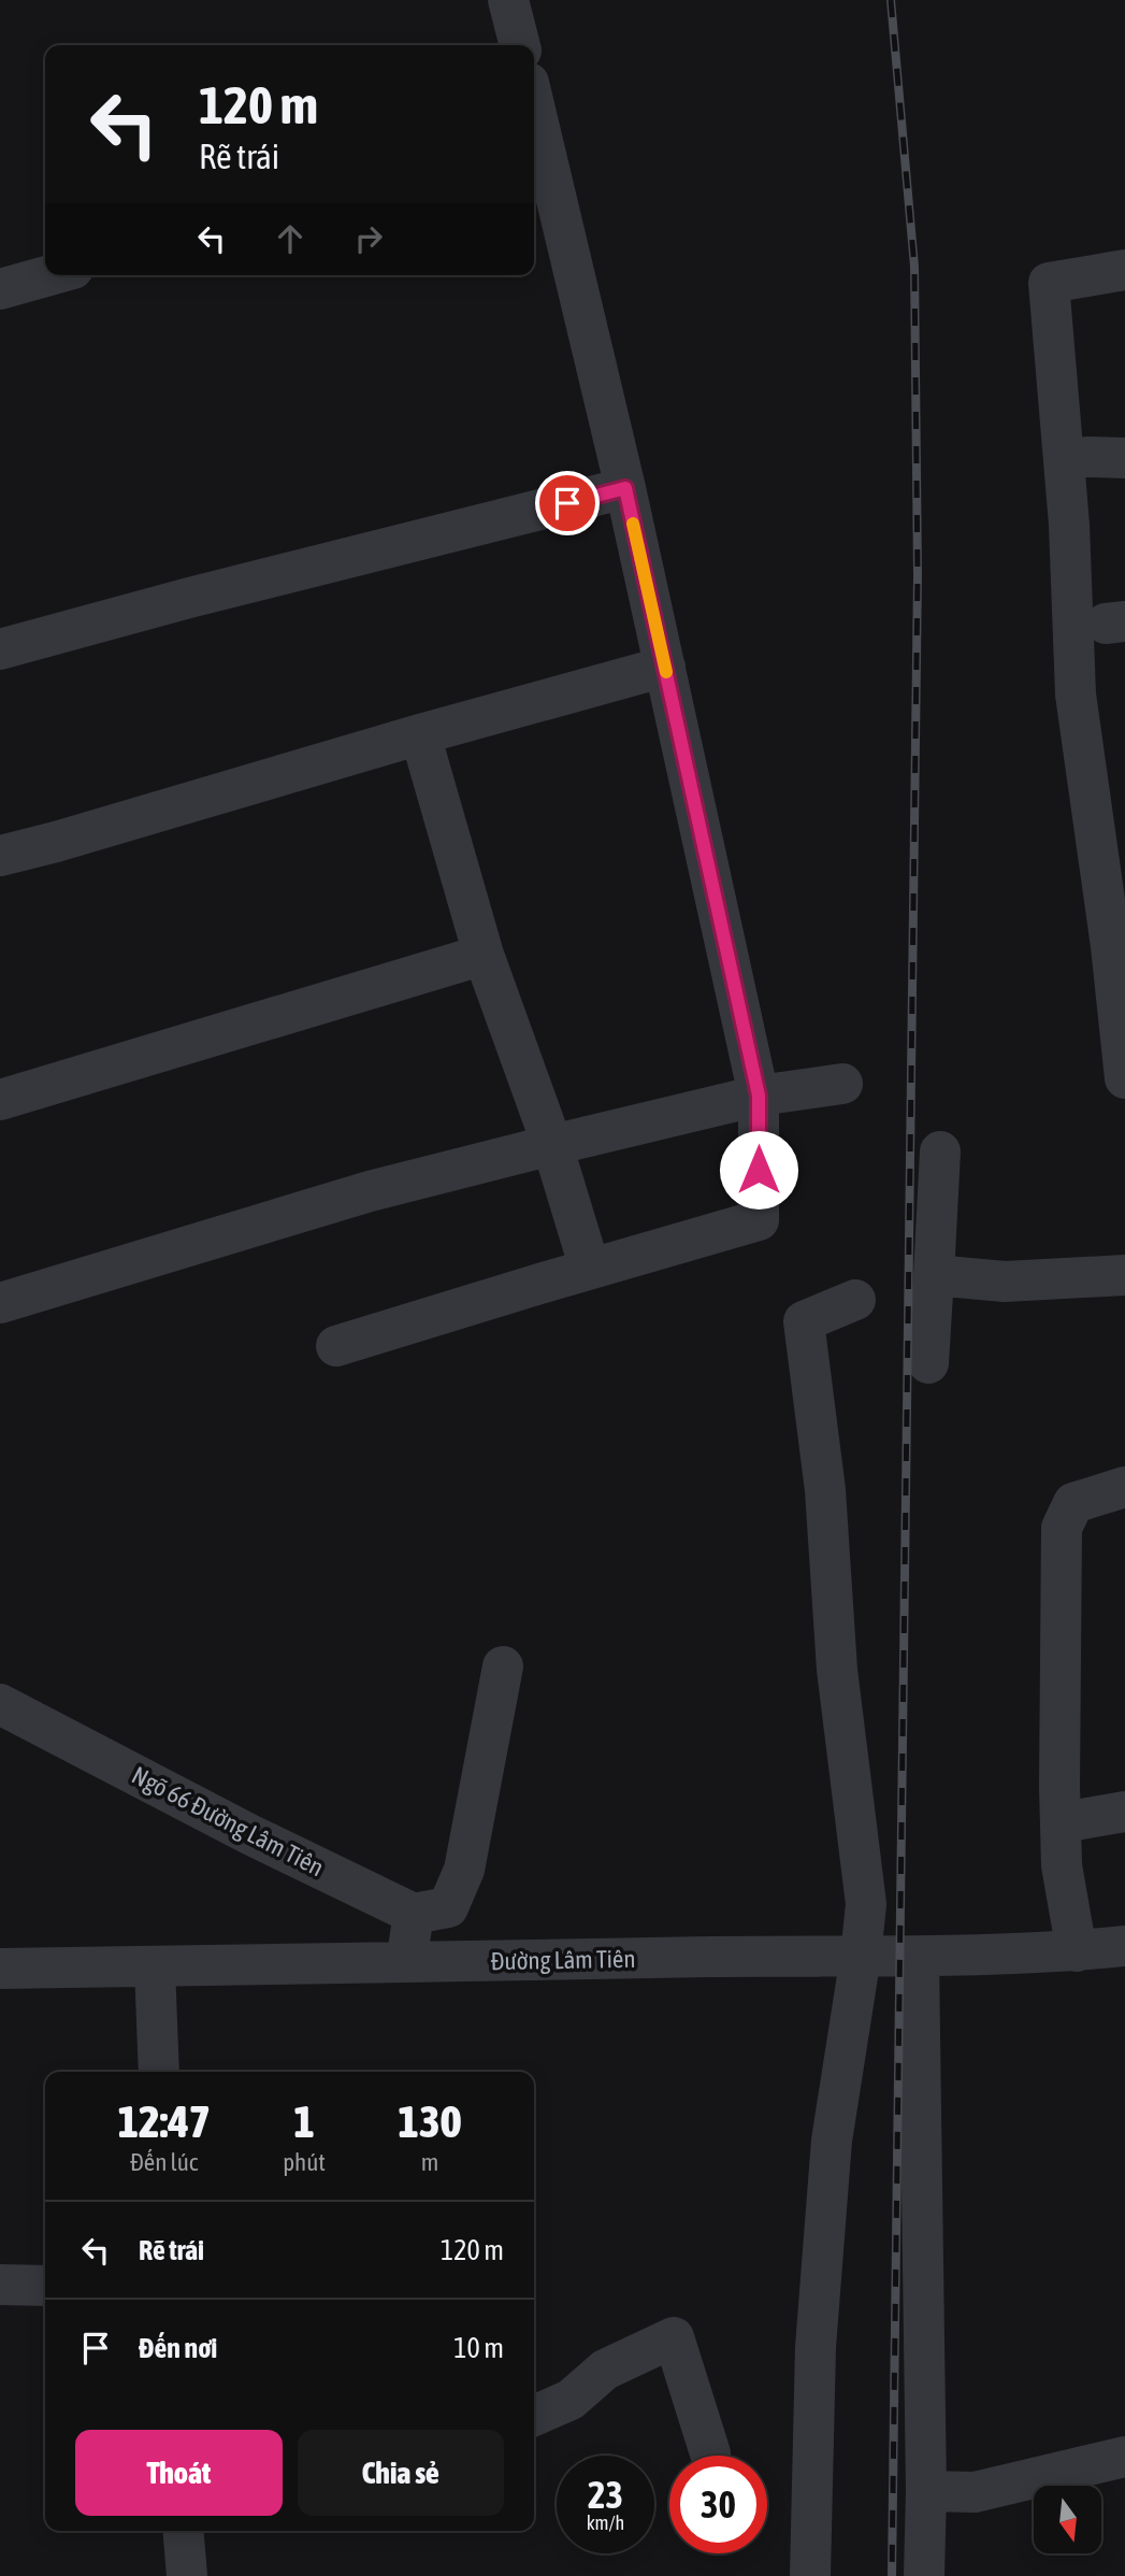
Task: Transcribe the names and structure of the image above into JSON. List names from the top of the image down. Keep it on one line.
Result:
{"streets":{"street":["Ngõ 66 Đường Lâm Tiên","Đường Lâm Tiên"]},"north":"bottom","page":{"turn":["120 m","Rẽ trái"],"eta":["12:47","Đến lúc","1","phút","130","m"],"list":[{"name":"Rẽ trái","value":"120 m"},{"name":"Đến nơi","value":"10 m"}],"buttons":["Thoát","Chia sẻ"],"speed":"23 km/h","limit":"30"}}
